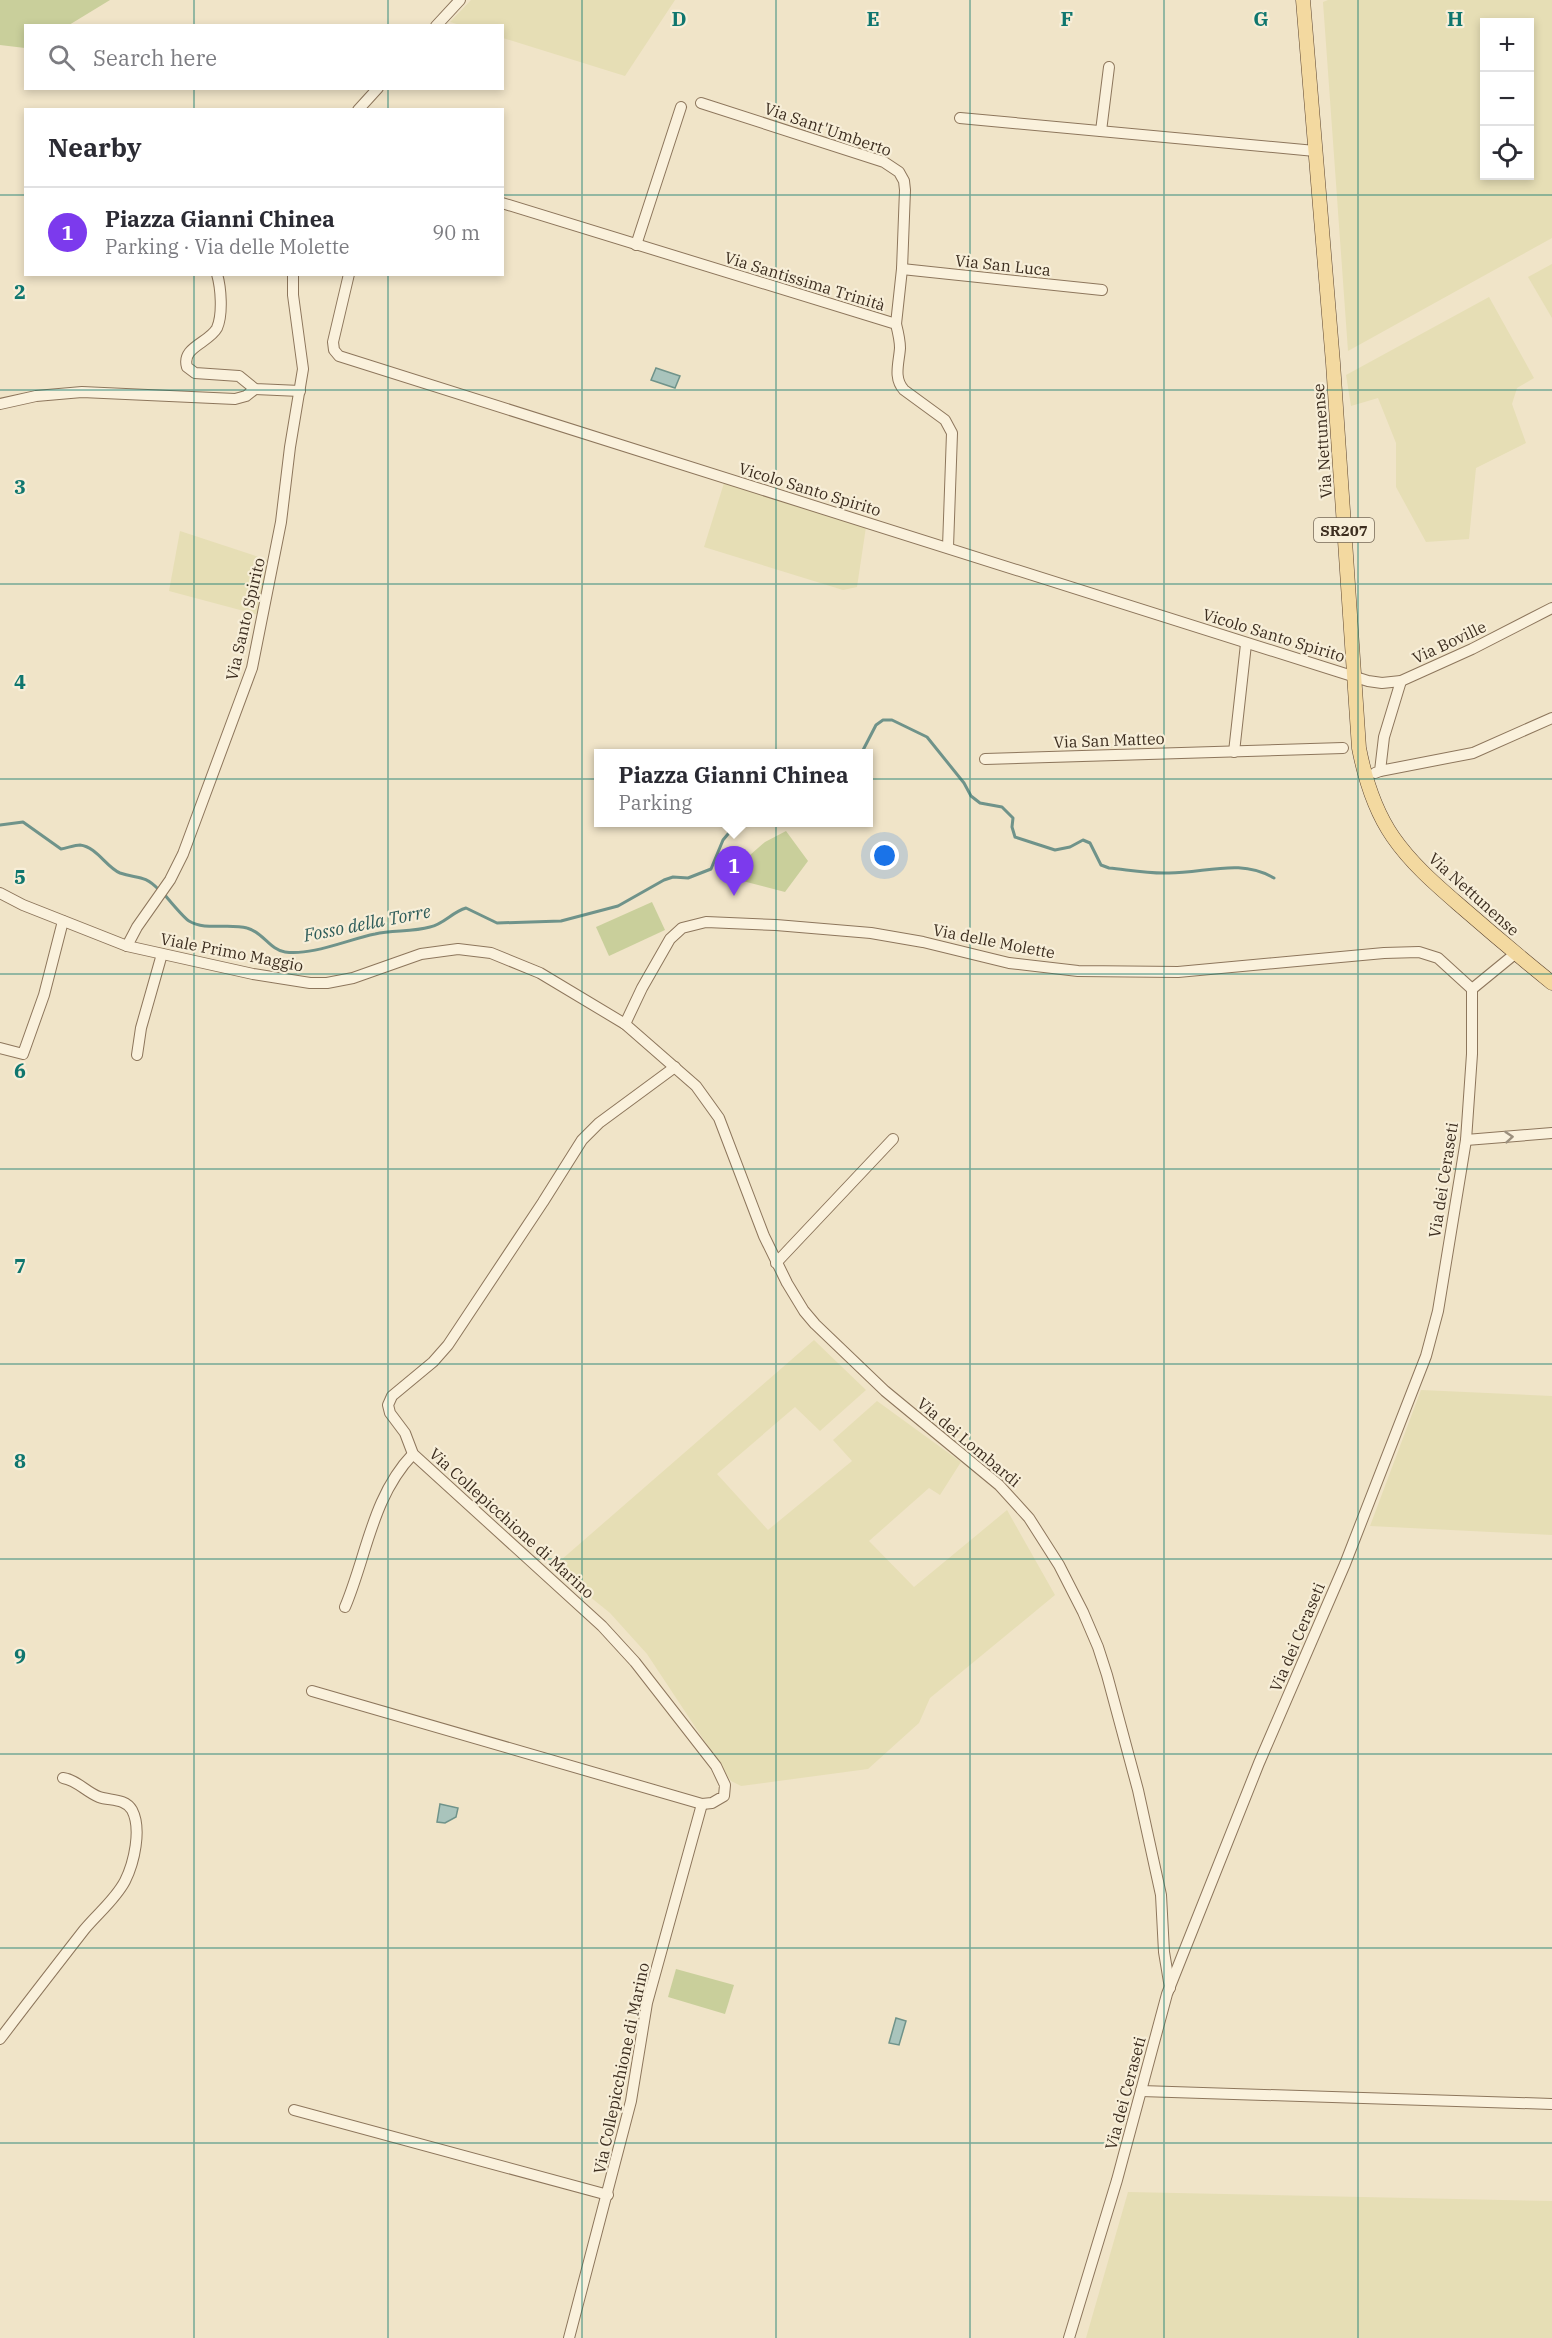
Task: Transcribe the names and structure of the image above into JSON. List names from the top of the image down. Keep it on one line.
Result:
{"streets":{"main road":["Via Nettunense","SR207"],"street":["Via Sant'Umberto","Via San Luca","Via Santissima Trinità","Vicolo Santo Spirito","Via Santo Spirito","Via Boville","Via San Matteo","Via delle Molette","Viale Primo Maggio","Via dei Ceraseti","Via dei Lombardi","Via Collepicchione di Marino"]},"crossings":[["Via Sant'Umberto","Via San Luca"],["Via Sant'Umberto","Via Santissima Trinità"],["Via Santissima Trinità","Vicolo Santo Spirito"],["Via Nettunense","Vicolo Santo Spirito"],["Via Nettunense","Via Boville"],["Vicolo Santo Spirito","Via Boville"],["Via Santo Spirito","Viale Primo Maggio"],["Via delle Molette","Viale Primo Maggio"],["Via delle Molette","Via dei Ceraseti"],["Via delle Molette","Via dei Lombardi"],["Viale Primo Maggio","Via dei Lombardi"],["Via dei Ceraseti","Via dei Lombardi"],["Via dei Lombardi","Via Collepicchione di Marino"]],"water":["Fosso della Torre"],"page":{"map_buttons":["+","−"],"search":"Search here","heading":"Nearby","list":[{"mark":"1","name":"Piazza Gianni Chinea","note":"Parking · Via delle Molette","value":"90 m"}],"popup":["Piazza Gianni Chinea","Parking"],"pins":"1"},"grid":{"columns":["D","E","F","G","H"],"rows":["2","3","4","5","6","7","8","9"]}}
